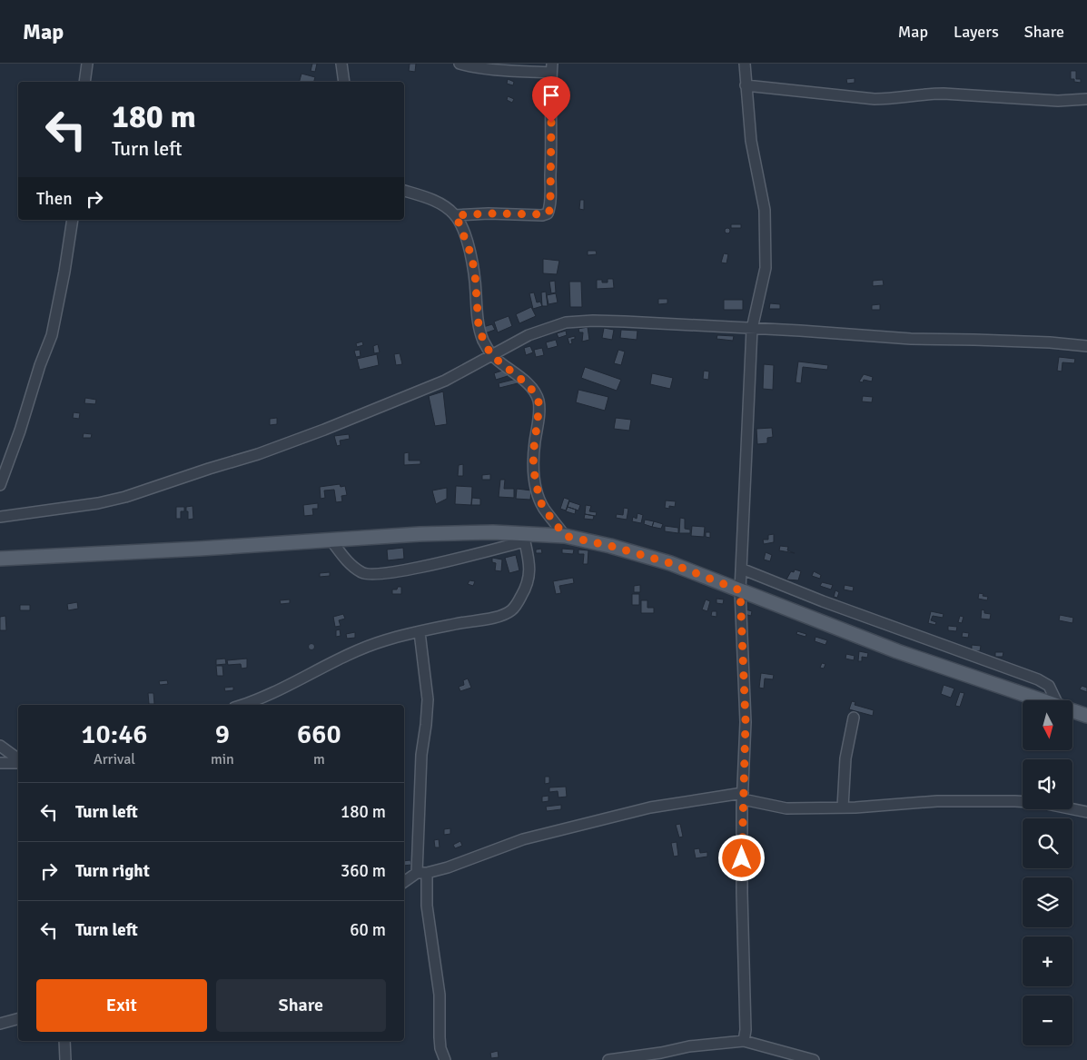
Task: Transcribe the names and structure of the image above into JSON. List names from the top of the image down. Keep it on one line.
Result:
{"north":"bottom","page":{"header":"Map","nav":["Map","Layers","Share"],"turn":["180 m","Turn left"],"then":"Then","map_buttons":["+","−"],"eta":["10:46","Arrival","9","min","660","m"],"list":[{"name":"Turn left","value":"180 m"},{"name":"Turn right","value":"360 m"},{"name":"Turn left","value":"60 m"}],"buttons":["Exit","Share"]}}
